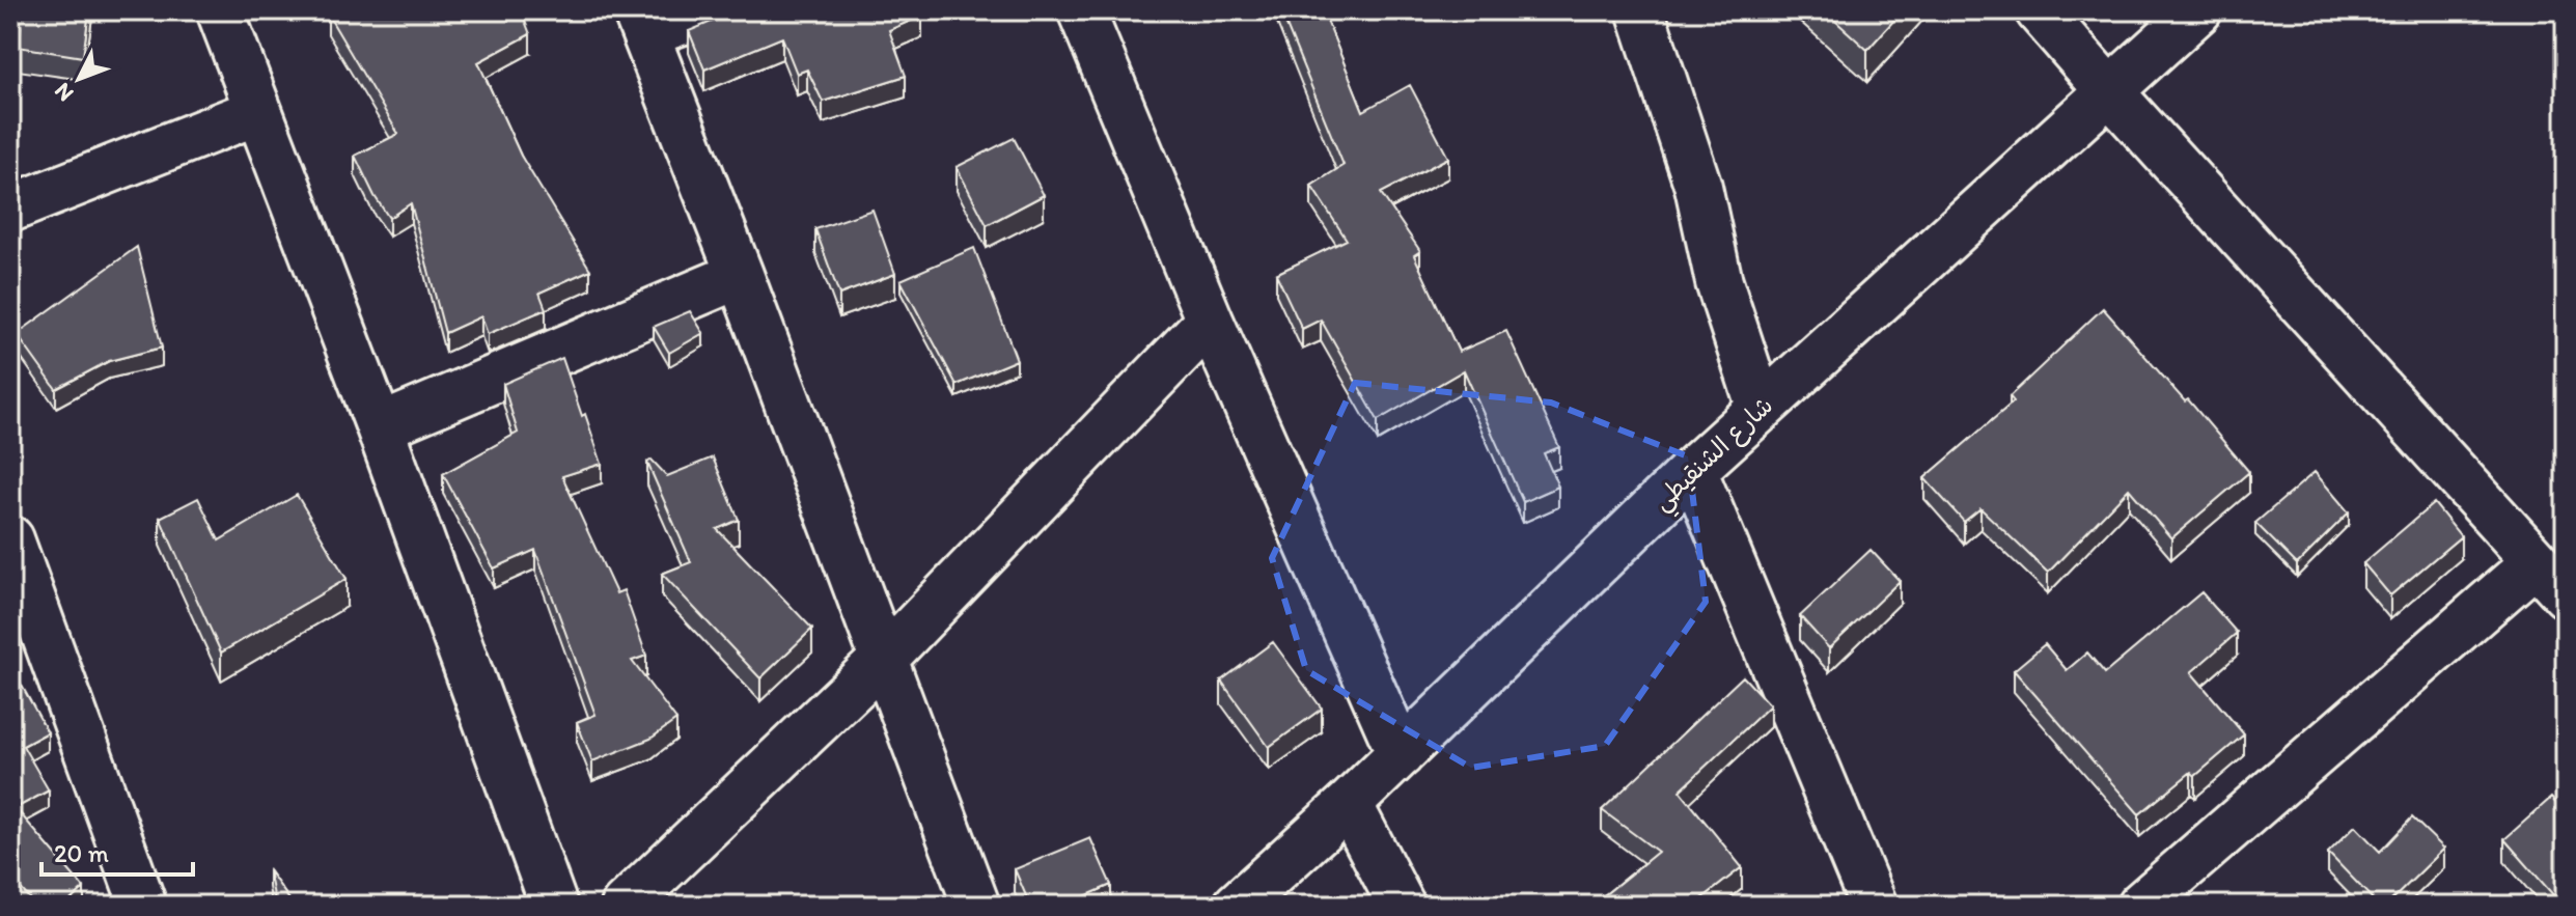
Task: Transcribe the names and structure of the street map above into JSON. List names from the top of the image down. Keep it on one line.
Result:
{"streets":{"street":["شارع الشنقيطي"]},"scale_bar":"20 m","north":"bottom left"}
